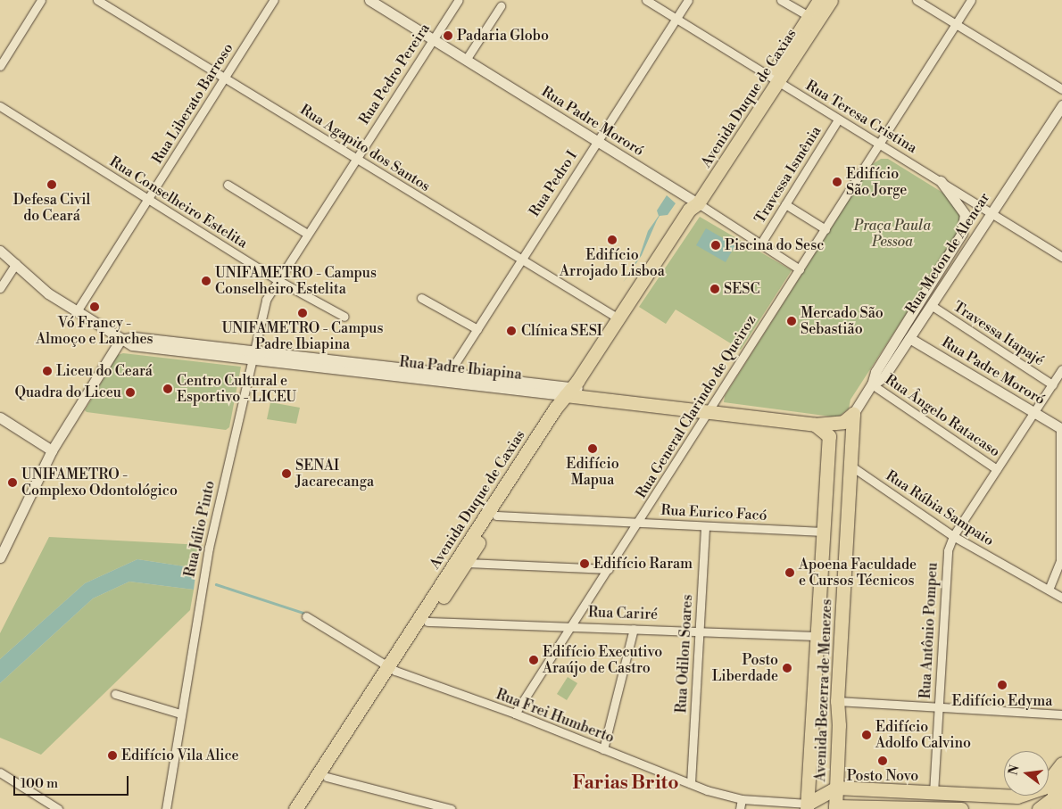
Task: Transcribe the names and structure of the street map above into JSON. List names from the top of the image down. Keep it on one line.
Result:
{"streets":{"main road":["Avenida Duque de Caxias","Rua Padre Ibiapina","Avenida Bezerra de Menezes"],"street":["Rua Pedro Pereira","Rua Liberato Barroso","Rua Teresa Cristina","Rua Padre Mororó","Rua Agapito dos Santos","Travessa Ismênia","Rua Pedro I","Rua Conselheiro Estelita","Rua Meton de Alencar","Travessa Itapajé","Rua General Clarindo de Queiroz","Rua Ângelo Ratacaso","Rua Rúbia Sampaio","Rua Eurico Facó","Rua Júlio Pinto","Rua Cariré","Rua Antônio Pompeu","Rua Odilon Soares","Rua Frei Humberto"]},"crossings":[["Rua Pedro Pereira","Rua Padre Mororó"],["Rua Pedro Pereira","Rua Agapito dos Santos"],["Rua Pedro Pereira","Rua Conselheiro Estelita"],["Rua Pedro Pereira","Rua Padre Ibiapina"],["Rua Pedro Pereira","Rua Júlio Pinto"],["Avenida Duque de Caxias","Rua Teresa Cristina"],["Avenida Duque de Caxias","Rua Padre Mororó"],["Avenida Duque de Caxias","Rua Agapito dos Santos"],["Avenida Duque de Caxias","Rua Padre Ibiapina"],["Avenida Duque de Caxias","Rua Eurico Facó"],["Avenida Duque de Caxias","Rua Cariré"],["Avenida Duque de Caxias","Rua Frei Humberto"],["Rua Liberato Barroso","Rua Agapito dos Santos"],["Rua Liberato Barroso","Rua Conselheiro Estelita"],["Rua Liberato Barroso","Rua Padre Ibiapina"],["Rua Teresa Cristina","Travessa Ismênia"],["Rua Teresa Cristina","Rua Pedro I"],["Rua Teresa Cristina","Rua Meton de Alencar"],["Rua Teresa Cristina","Rua General Clarindo de Queiroz"],["Rua Padre Mororó","Travessa Ismênia"],["Rua Padre Mororó","Rua Pedro I"],["Rua Padre Mororó","Rua Meton de Alencar"],["Rua Padre Mororó","Rua General Clarindo de Queiroz"],["Rua Padre Mororó","Rua Antônio Pompeu"],["Rua Agapito dos Santos","Rua Pedro I"],["Rua Pedro I","Rua Padre Ibiapina"],["Rua Meton de Alencar","Travessa Itapajé"],["Rua Meton de Alencar","Rua Padre Ibiapina"],["Rua Meton de Alencar","Rua Ângelo Ratacaso"],["Rua Meton de Alencar","Avenida Bezerra de Menezes"],["Travessa Itapajé","Rua Antônio Pompeu"],["Rua Padre Ibiapina","Rua General Clarindo de Queiroz"],["Rua Padre Ibiapina","Rua Júlio Pinto"],["Rua Padre Ibiapina","Avenida Bezerra de Menezes"],["Rua General Clarindo de Queiroz","Rua Eurico Facó"],["Rua General Clarindo de Queiroz","Rua Cariré"],["Rua General Clarindo de Queiroz","Rua Frei Humberto"],["Rua Ângelo Ratacaso","Rua Antônio Pompeu"],["Rua Rúbia Sampaio","Rua Antônio Pompeu"],["Rua Rúbia Sampaio","Avenida Bezerra de Menezes"],["Rua Eurico Facó","Rua Odilon Soares"],["Rua Eurico Facó","Avenida Bezerra de Menezes"],["Rua Cariré","Rua Odilon Soares"],["Rua Cariré","Avenida Bezerra de Menezes"],["Rua Odilon Soares","Rua Frei Humberto"],["Avenida Bezerra de Menezes","Rua Frei Humberto"]],"districts":["Farias Brito"],"parks":["Praça Paula Pessoa"],"places":["Padaria Globo","Edifício São Jorge","Defesa Civil do Ceará","Edifício Arrojado Lisboa","Piscina do Sesc","UNIFAMETRO - Campus Conselheiro Estelita","SESC","Vó Francy - Almoço e Lanches","UNIFAMETRO - Campus Padre Ibiapina","Mercado São Sebastião","Clínica SESI","Liceu do Ceará","Centro Cultural e Esportivo - LICEU","Quadra do Liceu","Edifício Mapua","SENAI Jacarecanga","UNIFAMETRO - Complexo Odontológico","Edifício Raram","Apoena Faculdade e Cursos Técnicos","Edifício Executivo Araújo de Castro","Posto Liberdade","Edifício Edyma","Edifício Adolfo Calvino","Edifício Vila Alice","Posto Novo"],"scale_bar":"100 m","north":"left"}
